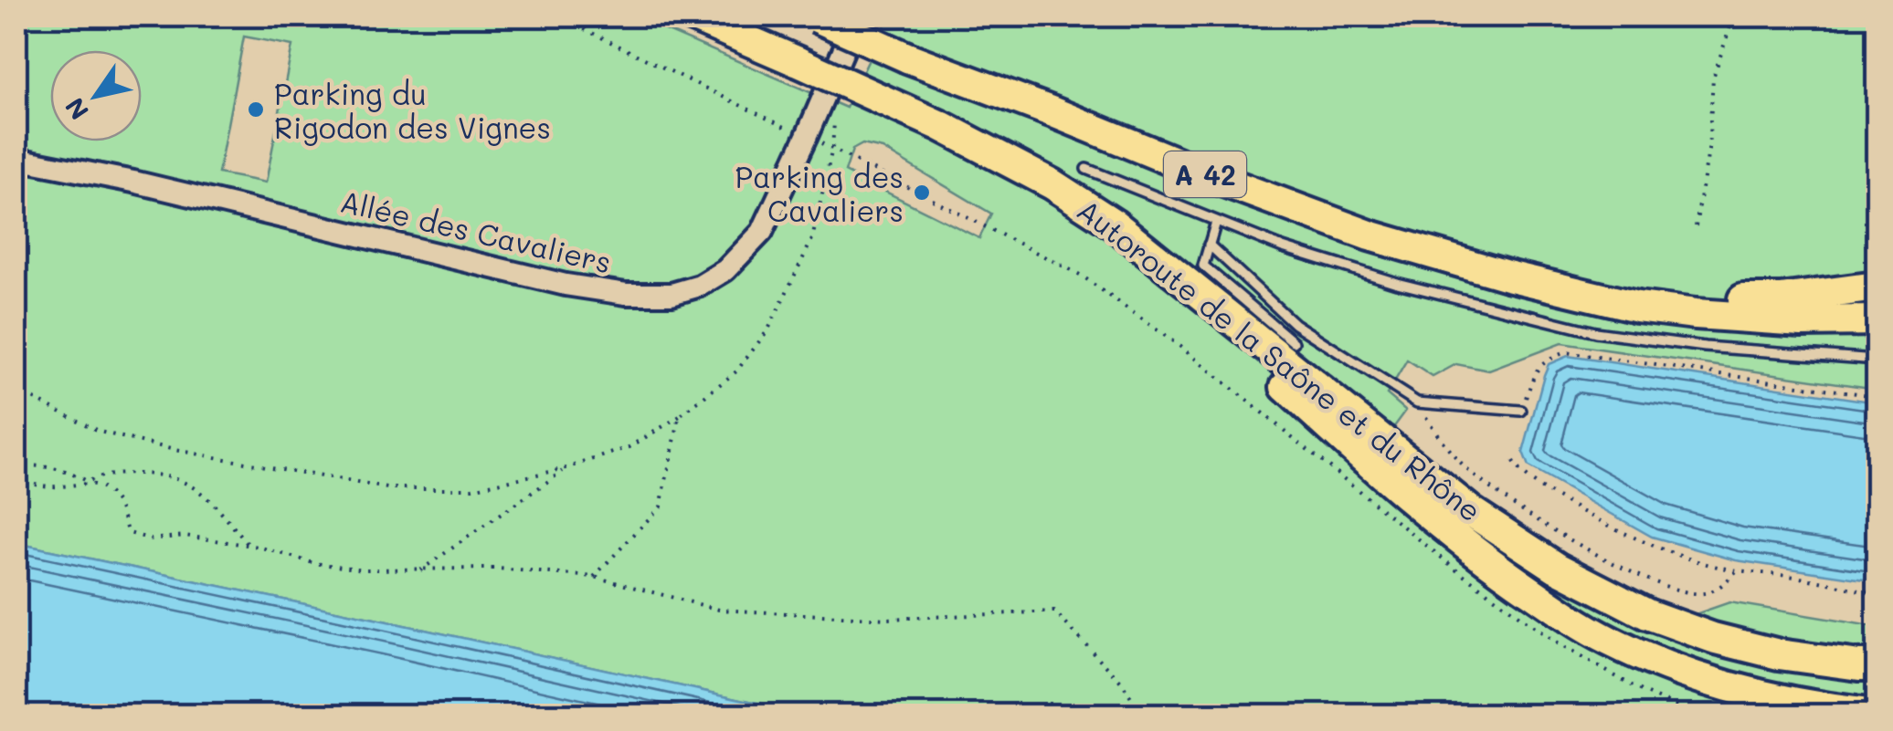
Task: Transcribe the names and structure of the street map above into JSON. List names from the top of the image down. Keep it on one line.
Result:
{"streets":{"highway":["A 42","Autoroute de la Saône et du Rhône"],"street":["Allée des Cavaliers"]},"places":["Parking du Rigodon des Vignes","Parking des Cavaliers"],"north":"bottom left"}
